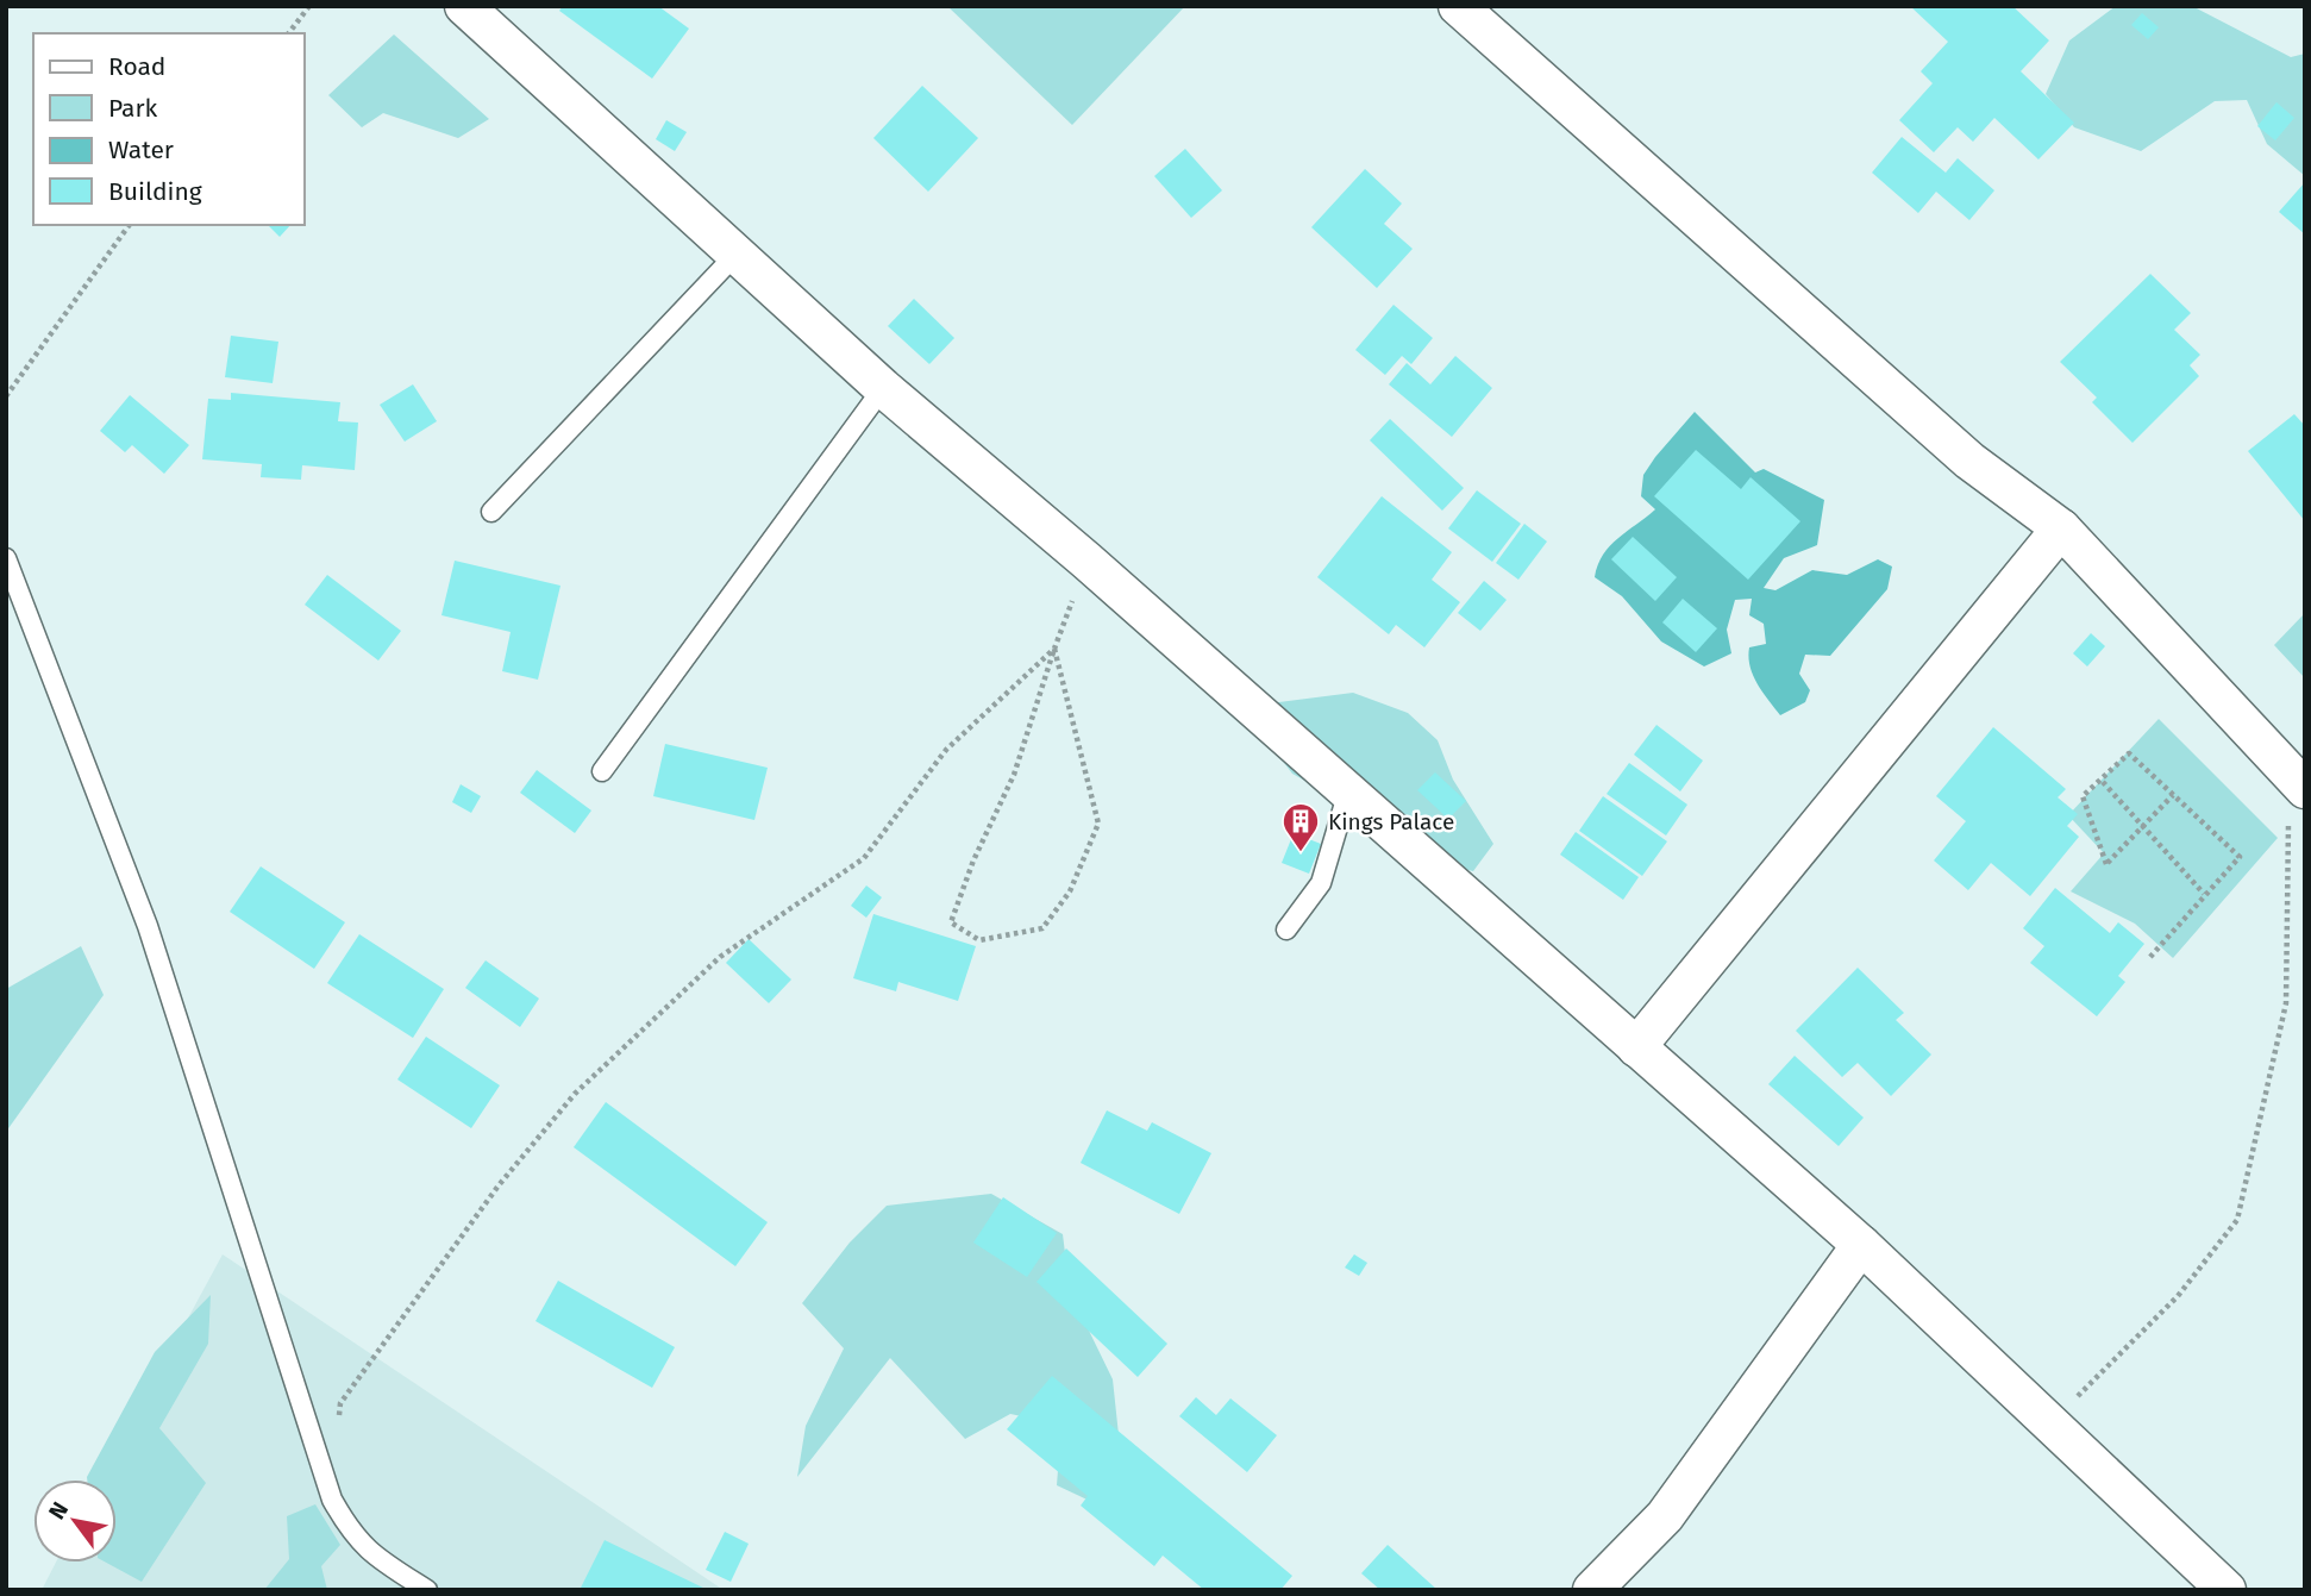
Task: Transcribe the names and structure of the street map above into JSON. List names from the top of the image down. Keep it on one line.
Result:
{"places":{"building":["Kings Palace"]},"legend":["Road","Park","Water","Building"],"north":"top left"}
